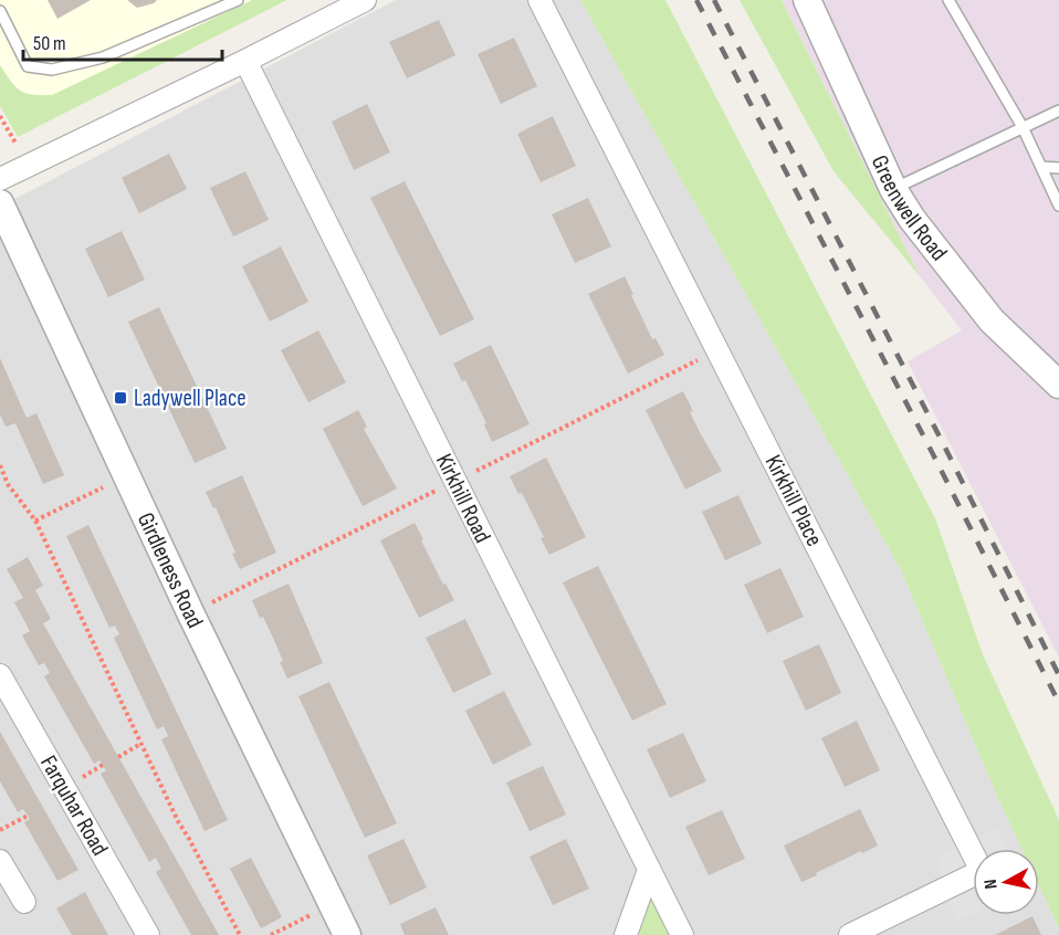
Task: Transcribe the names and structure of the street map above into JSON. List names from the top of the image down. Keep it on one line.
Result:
{"streets":{"street":["Greenwell Road","Kirkhill Road","Kirkhill Place","Girdleness Road","Farquhar Road"]},"places":{"transit":["Ladywell Place"]},"scale_bar":"50 m","north":"left"}
